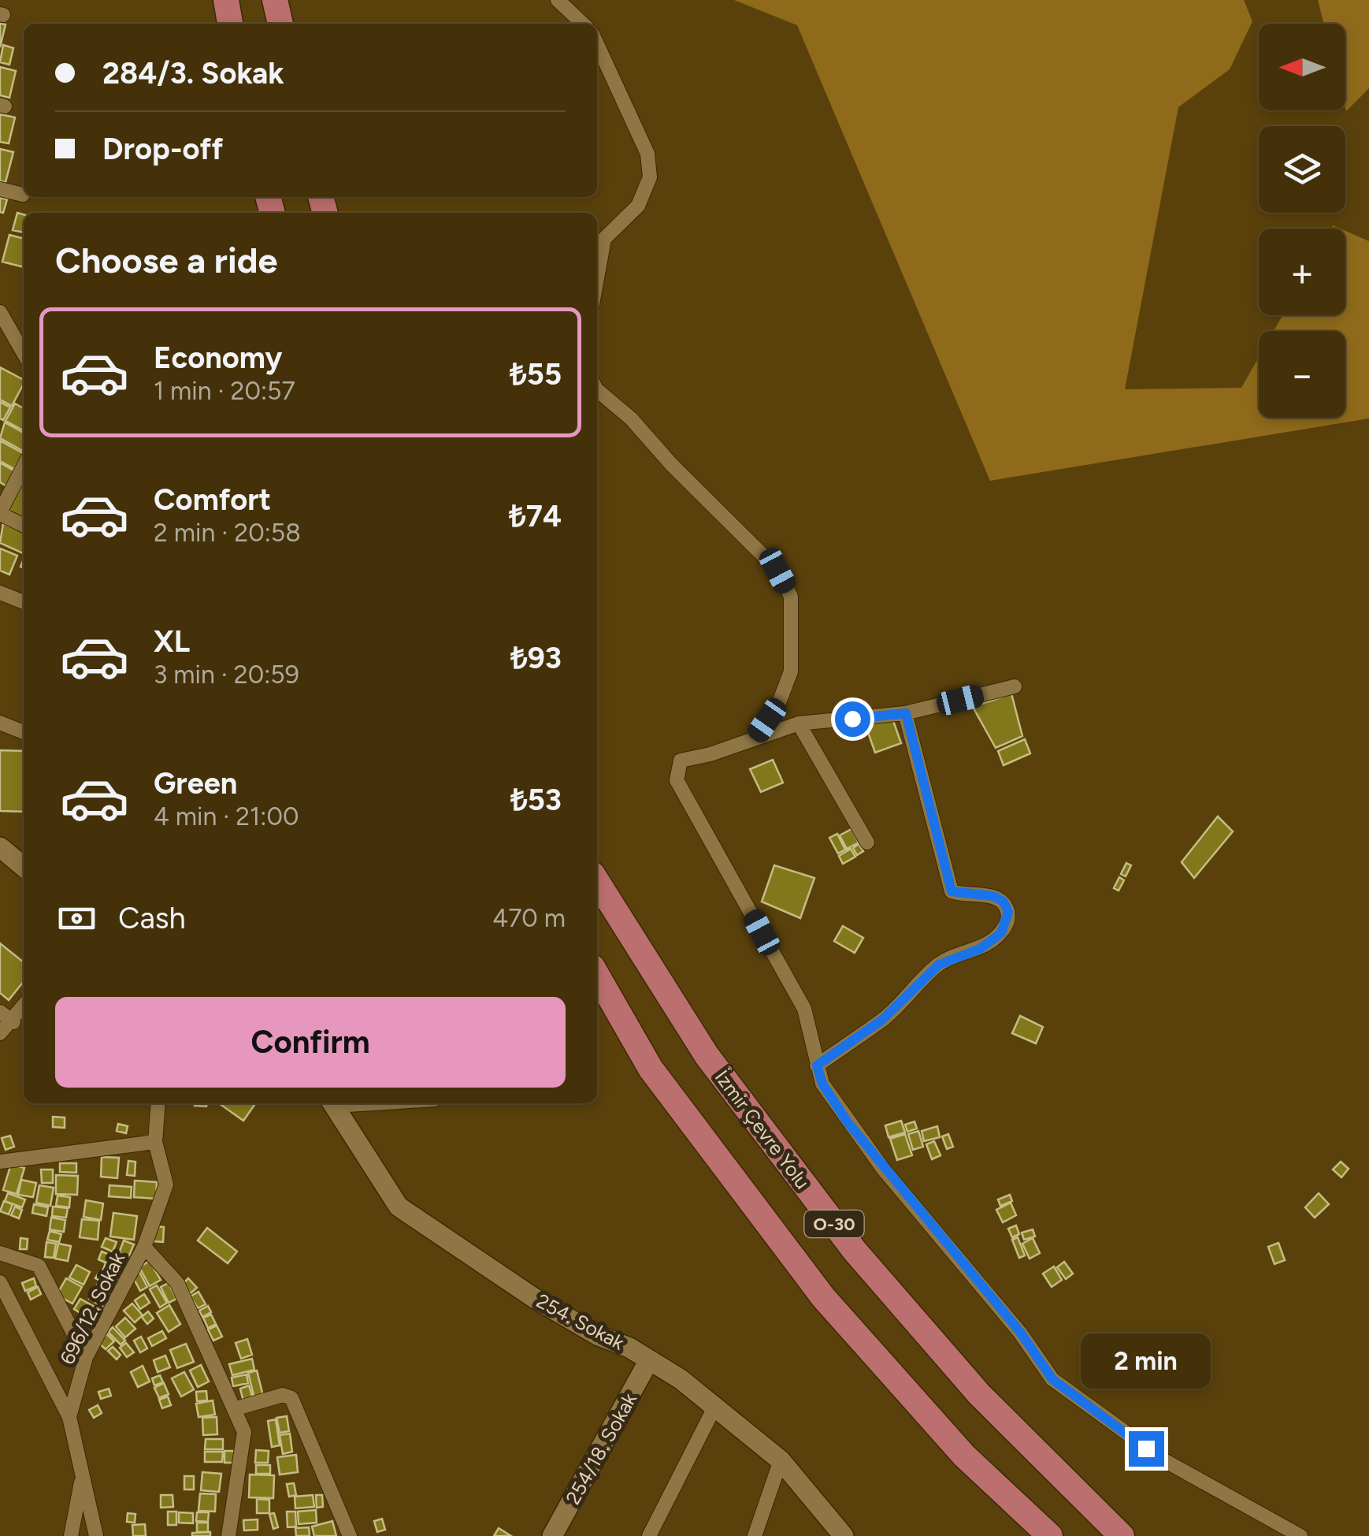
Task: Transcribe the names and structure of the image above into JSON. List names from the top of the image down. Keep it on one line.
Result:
{"streets":{"highway":["İzmir Çevre Yolu","O-30"],"street":["696/12. Sokak","254. Sokak","254/18. Sokak"]},"crossings":[["254. Sokak","254/18. Sokak"]],"north":"left","page":{"map_buttons":["+","−"],"banner":["284/3. Sokak","Drop-off"],"heading":"Choose a ride","list":[{"name":"Economy","note":"1 min · 20:57","value":"₺55"},{"name":"Comfort","note":"2 min · 20:58","value":"₺74"},{"name":"XL","note":"3 min · 20:59","value":"₺93"},{"name":"Green","note":"4 min · 21:00","value":"₺53"}],"pay":["Cash","470 m"],"buttons":"Confirm","bubble":"2 min"}}
